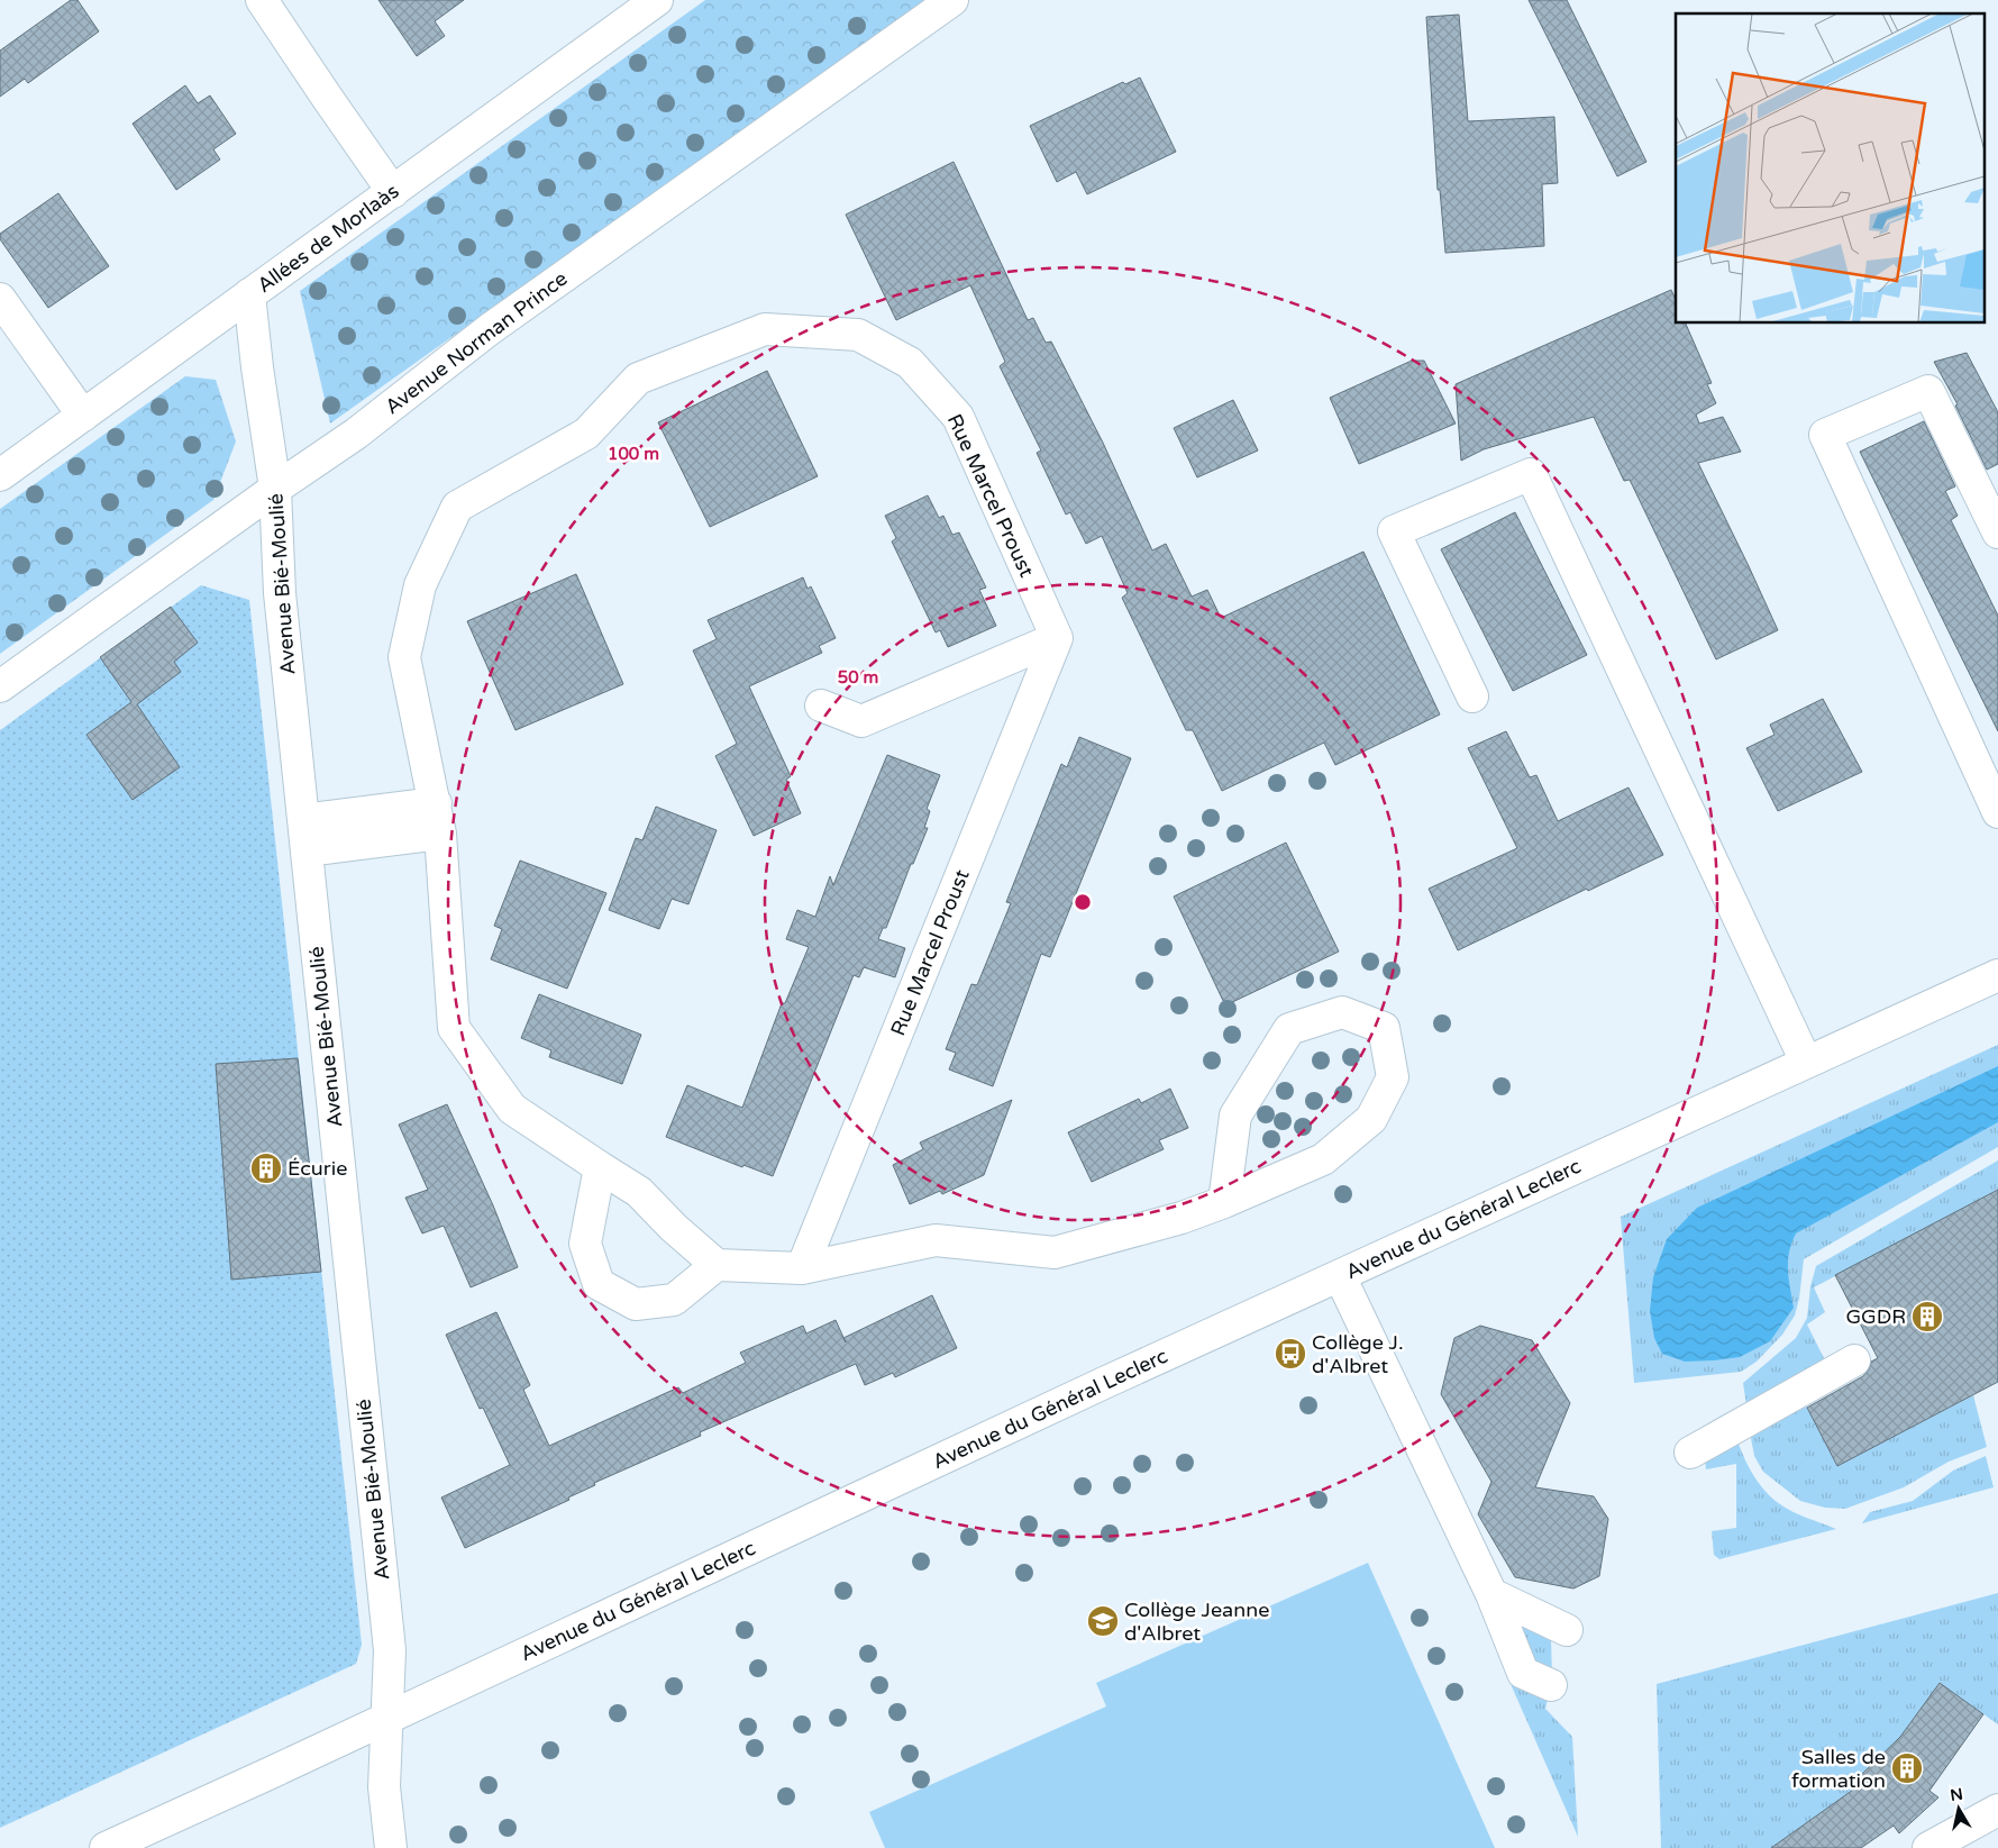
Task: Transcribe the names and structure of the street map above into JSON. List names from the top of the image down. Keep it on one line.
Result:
{"streets":{"street":["Allées de Morlaàs","Avenue Norman Prince","Rue Marcel Proust","Avenue Bié-Moulié","Avenue du Général Leclerc"]},"crossings":[["Allées de Morlaàs","Avenue Bié-Moulié"],["Avenue Norman Prince","Avenue Bié-Moulié"],["Avenue Bié-Moulié","Avenue du Général Leclerc"]],"places":{"building":["Écurie","GGDR","Salles de formation"],"bus stop":["Collège J. d'Albret"],"school or university":["Collège Jeanne d'Albret"]},"north":"top","rings":["100 m","50 m"]}
